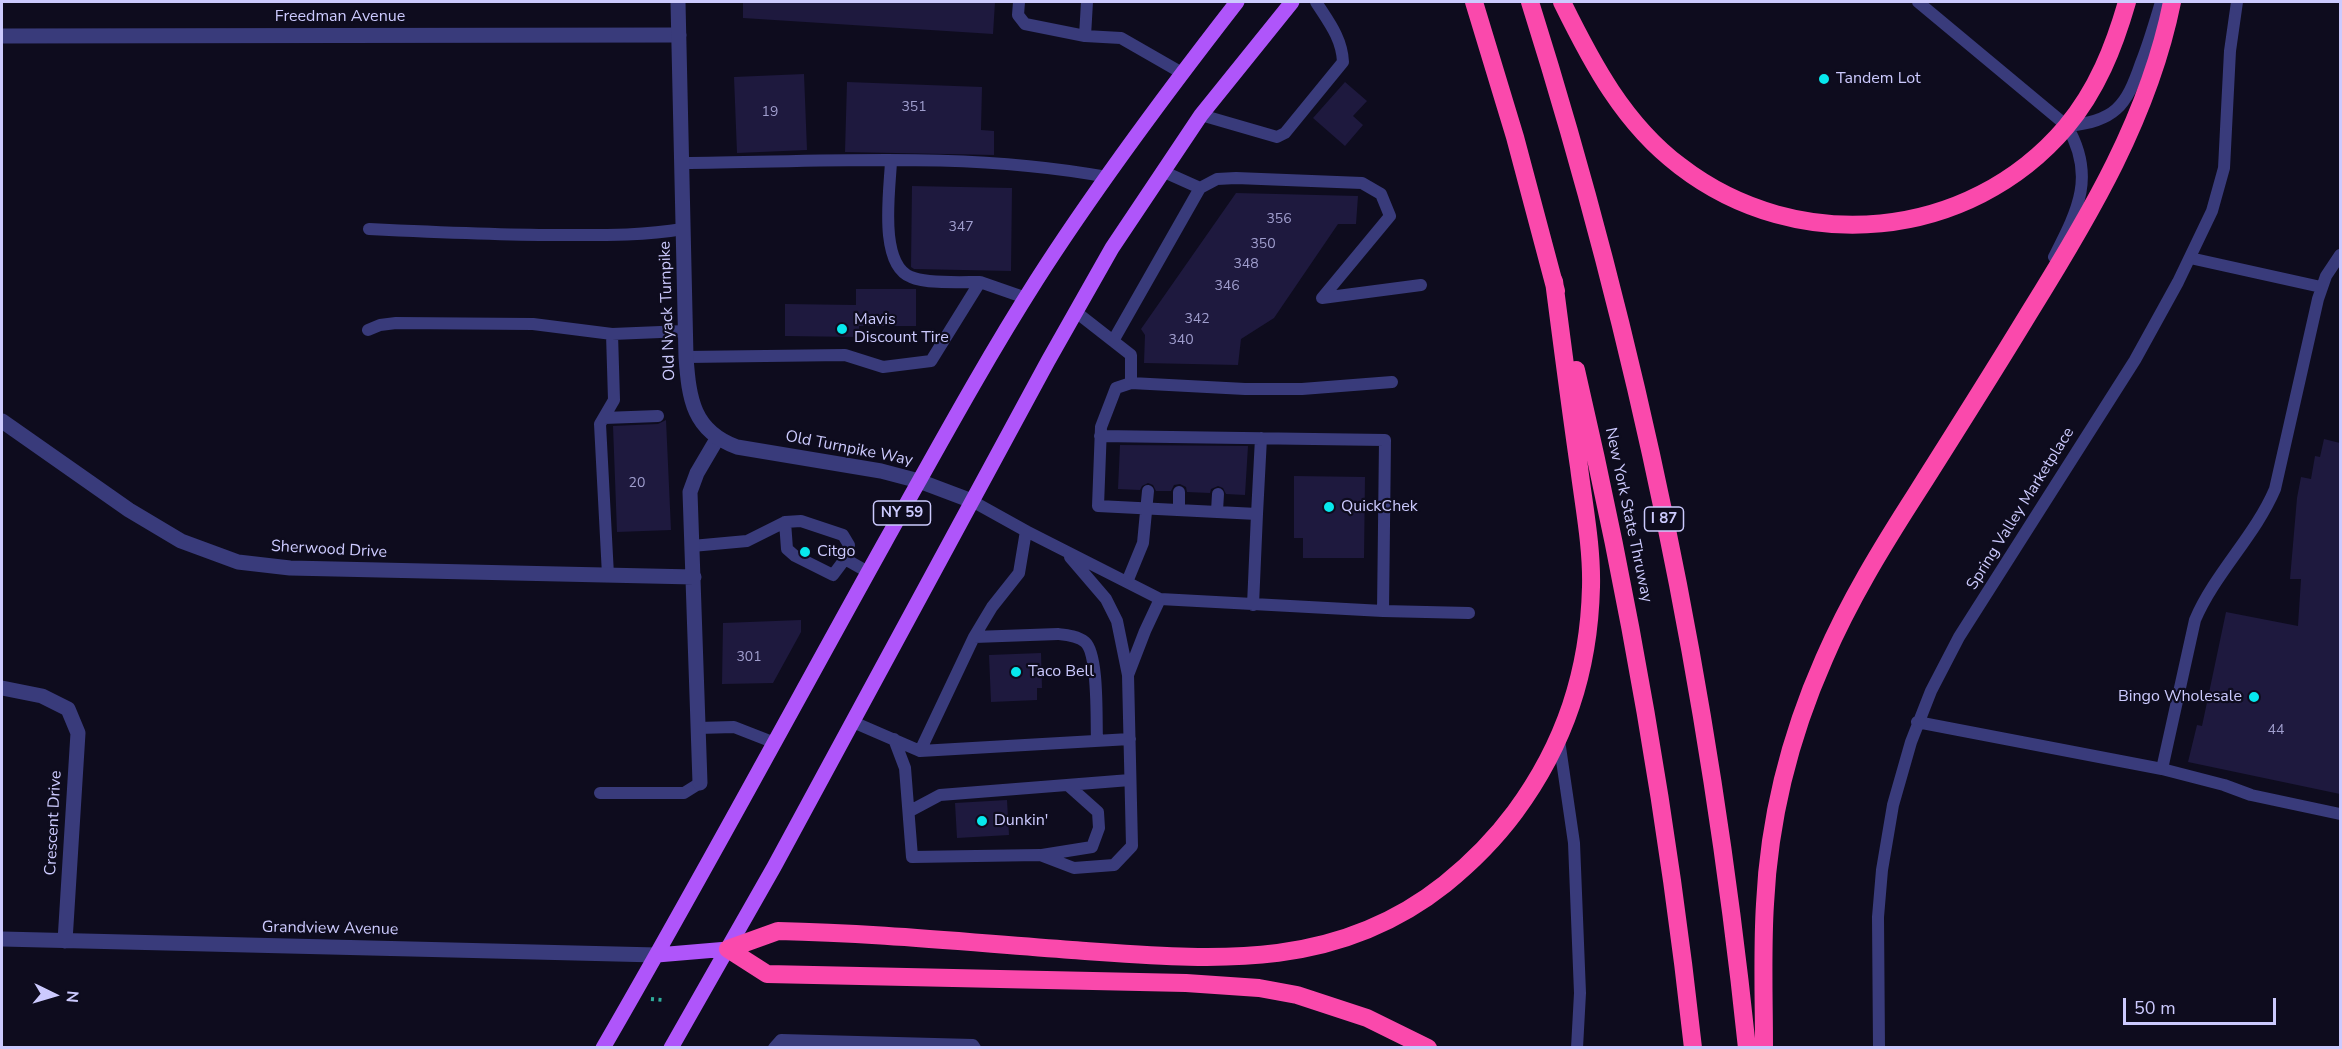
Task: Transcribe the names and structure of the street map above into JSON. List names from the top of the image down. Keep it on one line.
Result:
{"streets":{"highway":["New York State Thruway","I 87"],"main road":["NY 59"],"street":["Freedman Avenue","Old Nyack Turnpike","Old Turnpike Way","Sherwood Drive","Crescent Drive","Grandview Avenue"],"lane":["Spring Valley Marketplace"]},"crossings":[["Freedman Avenue","Old Nyack Turnpike"],["Old Nyack Turnpike","Old Turnpike Way"],["Old Turnpike Way","NY 59"],["NY 59","Grandview Avenue"],["Crescent Drive","Grandview Avenue"]],"places":["Tandem Lot","Mavis Discount Tire","QuickChek","Citgo","Taco Bell","Bingo Wholesale","Dunkin'"],"house_numbers":["351","19","356","347","350","348","346","342","340","20","301","44"],"scale_bar":"50 m","north":"right"}
